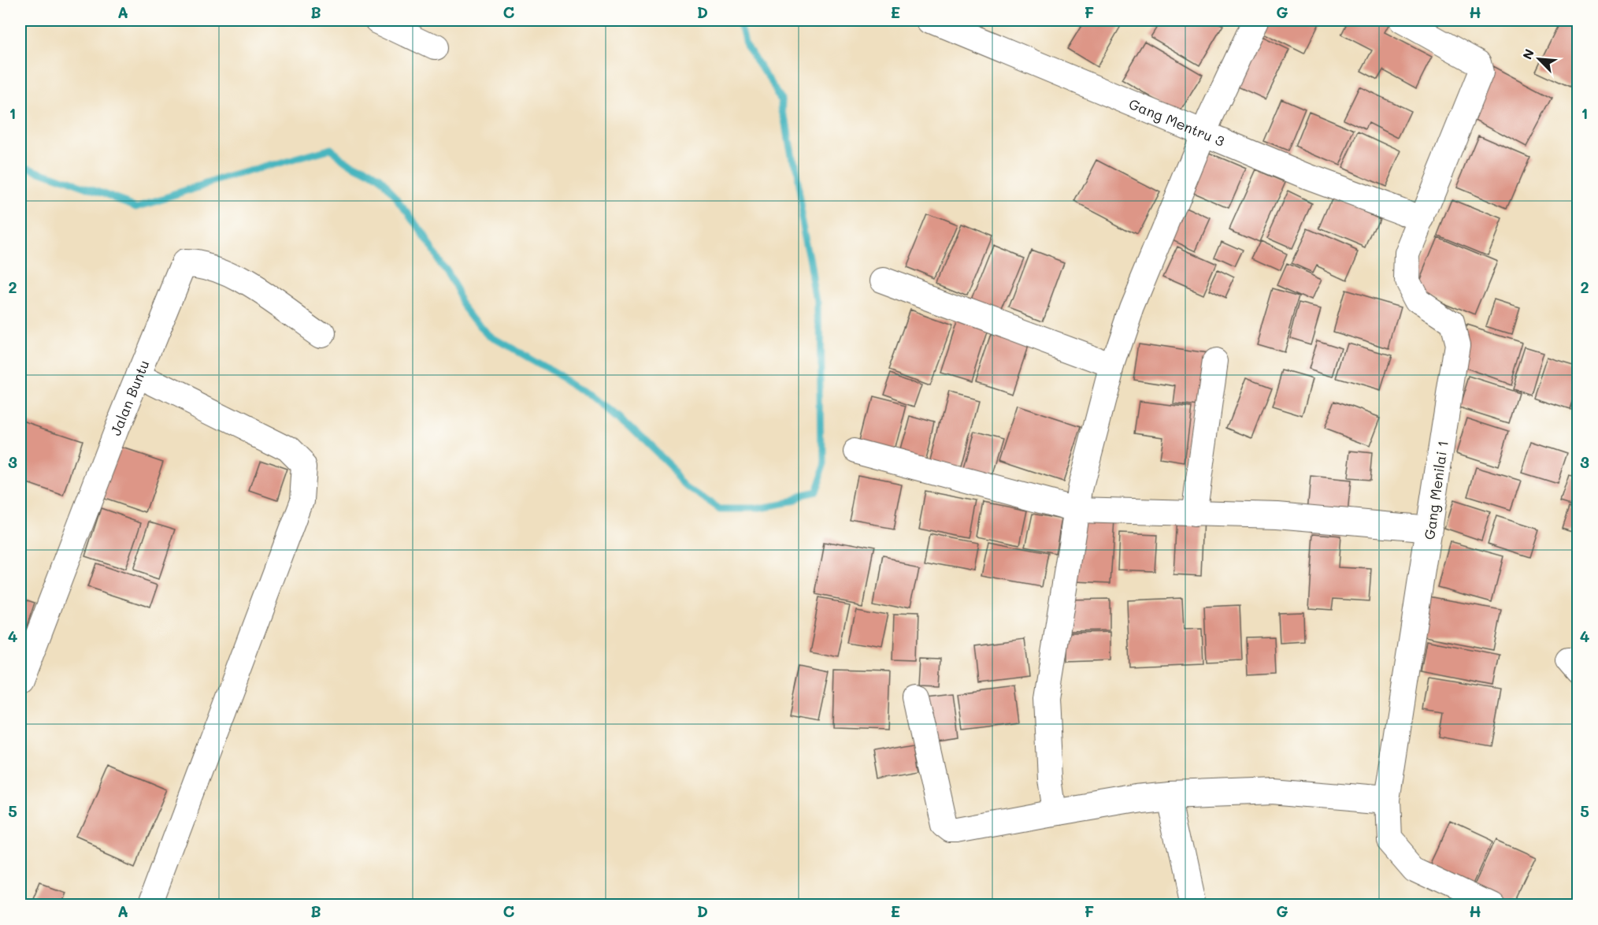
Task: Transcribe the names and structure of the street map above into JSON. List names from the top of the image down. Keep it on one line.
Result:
{"streets":{"street":["Gang Mentru 3","Jalan Buntu","Gang Menilai 1"]},"crossings":[["Gang Mentru 3","Gang Menilai 1"]],"north":"top left","grid":{"columns":["A","B","C","D","E","F","G","H"],"rows":["1","2","3","4","5"]}}
